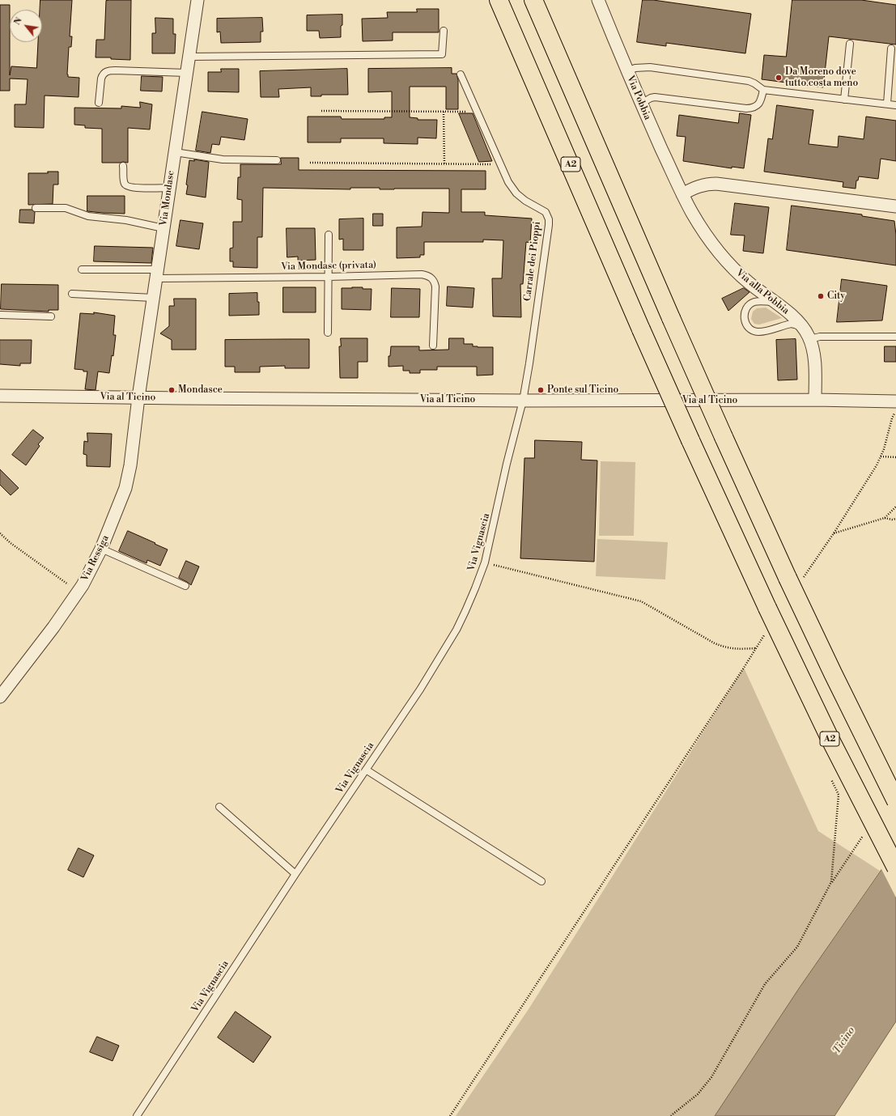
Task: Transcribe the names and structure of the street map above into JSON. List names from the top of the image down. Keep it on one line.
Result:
{"streets":{"highway":["A2"],"street":["Via Pobbia","Via Mondasc","Via alla Pobbia","Via al Ticino","Via Ressiga"],"lane":["Carrale dei Pioppi","Via Mondasc (privata)","Via Vignascia"]},"crossings":[["Via Pobbia","Via alla Pobbia"],["Via Mondasc","Via Mondasc (privata)"],["Via Mondasc","Via al Ticino"],["Via Mondasc","Via Ressiga"],["Carrale dei Pioppi","Via al Ticino"],["Carrale dei Pioppi","Via Vignascia"],["Via alla Pobbia","Via al Ticino"],["Via al Ticino","Via Vignascia"],["Via al Ticino","Via Ressiga"]],"water":["Ticino"],"places":["Da Moreno dove tutto costa meno","City","Mondasce","Ponte sul Ticino"],"north":"top left"}
